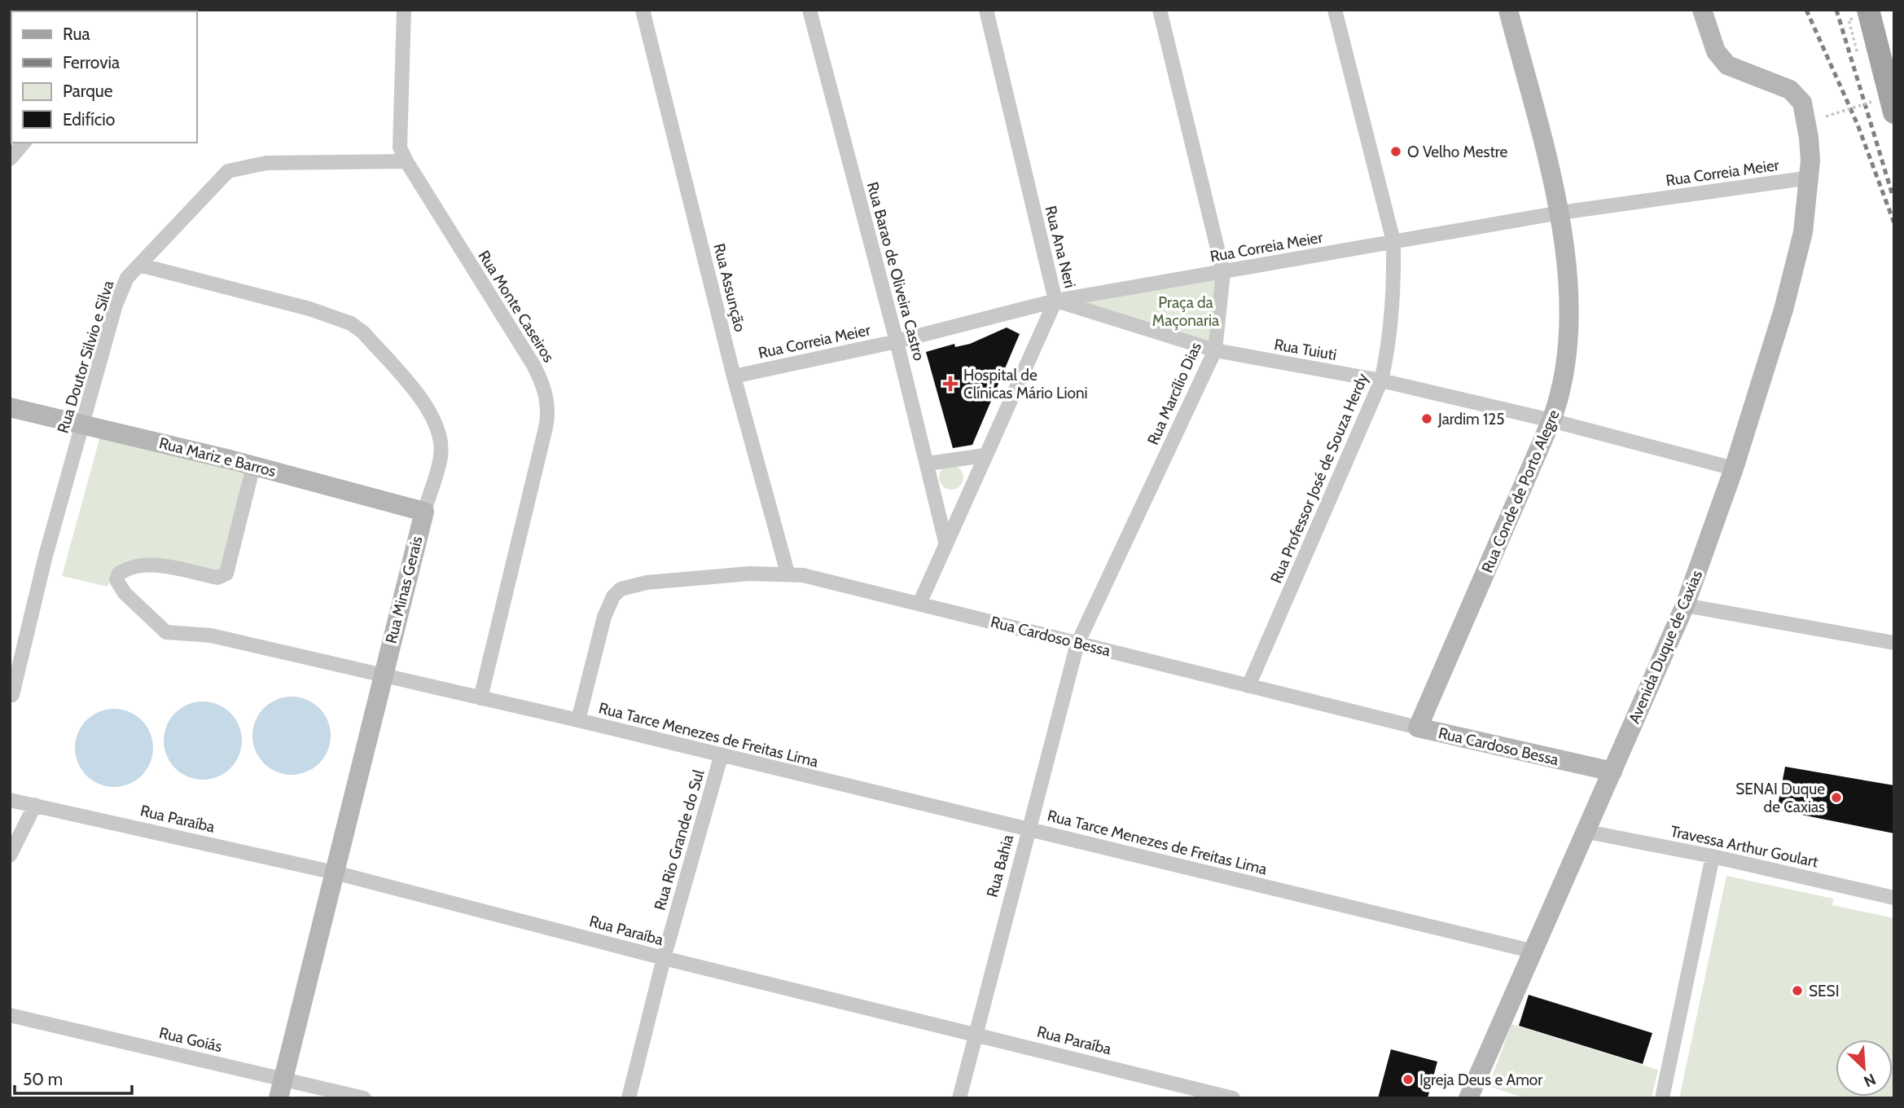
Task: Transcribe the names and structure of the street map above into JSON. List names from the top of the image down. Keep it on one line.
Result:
{"streets":{"main road":["Rua Mariz e Barros","Rua Conde de Porto Alegre","Rua Minas Gerais","Rua Cardoso Bessa","Avenida Duque de Caxias"],"street":["Rua Correia Meier","Rua Ana Neri","Rua Barao de Oliveira Castro","Rua Assunção","Rua Monte Caseiros","Rua Tuiuti","Rua Doutor Silvio e Silva","Rua Marcílio Dias","Rua Professor José de Souza Herdy","Rua Tarce Menezes de Freitas Lima","Rua Paraíba","Rua Rio Grande do Sul","Travessa Arthur Goulart","Rua Bahia","Rua Goiás"]},"crossings":[["Rua Correia Meier","Rua Ana Neri"],["Rua Correia Meier","Rua Barao de Oliveira Castro"],["Rua Correia Meier","Rua Assunção"],["Rua Correia Meier","Rua Tuiuti"],["Rua Correia Meier","Rua Marcílio Dias"],["Rua Correia Meier","Rua Professor José de Souza Herdy"],["Rua Correia Meier","Rua Conde de Porto Alegre"],["Rua Correia Meier","Avenida Duque de Caxias"],["Rua Ana Neri","Rua Barao de Oliveira Castro"],["Rua Ana Neri","Rua Tuiuti"],["Rua Ana Neri","Rua Cardoso Bessa"],["Rua Assunção","Rua Cardoso Bessa"],["Rua Monte Caseiros","Rua Doutor Silvio e Silva"],["Rua Monte Caseiros","Rua Tarce Menezes de Freitas Lima"],["Rua Tuiuti","Rua Marcílio Dias"],["Rua Tuiuti","Rua Professor José de Souza Herdy"],["Rua Tuiuti","Rua Conde de Porto Alegre"],["Rua Tuiuti","Avenida Duque de Caxias"],["Rua Doutor Silvio e Silva","Rua Mariz e Barros"],["Rua Doutor Silvio e Silva","Rua Minas Gerais"],["Rua Marcílio Dias","Rua Cardoso Bessa"],["Rua Marcílio Dias","Rua Bahia"],["Rua Mariz e Barros","Rua Minas Gerais"],["Rua Mariz e Barros","Rua Tarce Menezes de Freitas Lima"],["Rua Professor José de Souza Herdy","Rua Cardoso Bessa"],["Rua Conde de Porto Alegre","Rua Cardoso Bessa"],["Rua Minas Gerais","Rua Tarce Menezes de Freitas Lima"],["Rua Minas Gerais","Rua Paraíba"],["Rua Minas Gerais","Rua Goiás"],["Rua Cardoso Bessa","Avenida Duque de Caxias"],["Rua Cardoso Bessa","Rua Tarce Menezes de Freitas Lima"],["Rua Cardoso Bessa","Rua Bahia"],["Avenida Duque de Caxias","Rua Tarce Menezes de Freitas Lima"],["Avenida Duque de Caxias","Travessa Arthur Goulart"],["Rua Tarce Menezes de Freitas Lima","Rua Rio Grande do Sul"],["Rua Tarce Menezes de Freitas Lima","Rua Bahia"],["Rua Paraíba","Rua Rio Grande do Sul"],["Rua Paraíba","Rua Bahia"]],"parks":["Praça da Maçonaria"],"places":{"other":["O Velho Mestre","Jardim 125","SENAI Duque de Caxias","SESI","Igreja Deus e Amor"],"health":["Hospital de Clínicas Mário Lioni"]},"legend":["Rua","Ferrovia","Parque","Edifício"],"scale_bar":"50 m","north":"bottom right"}
